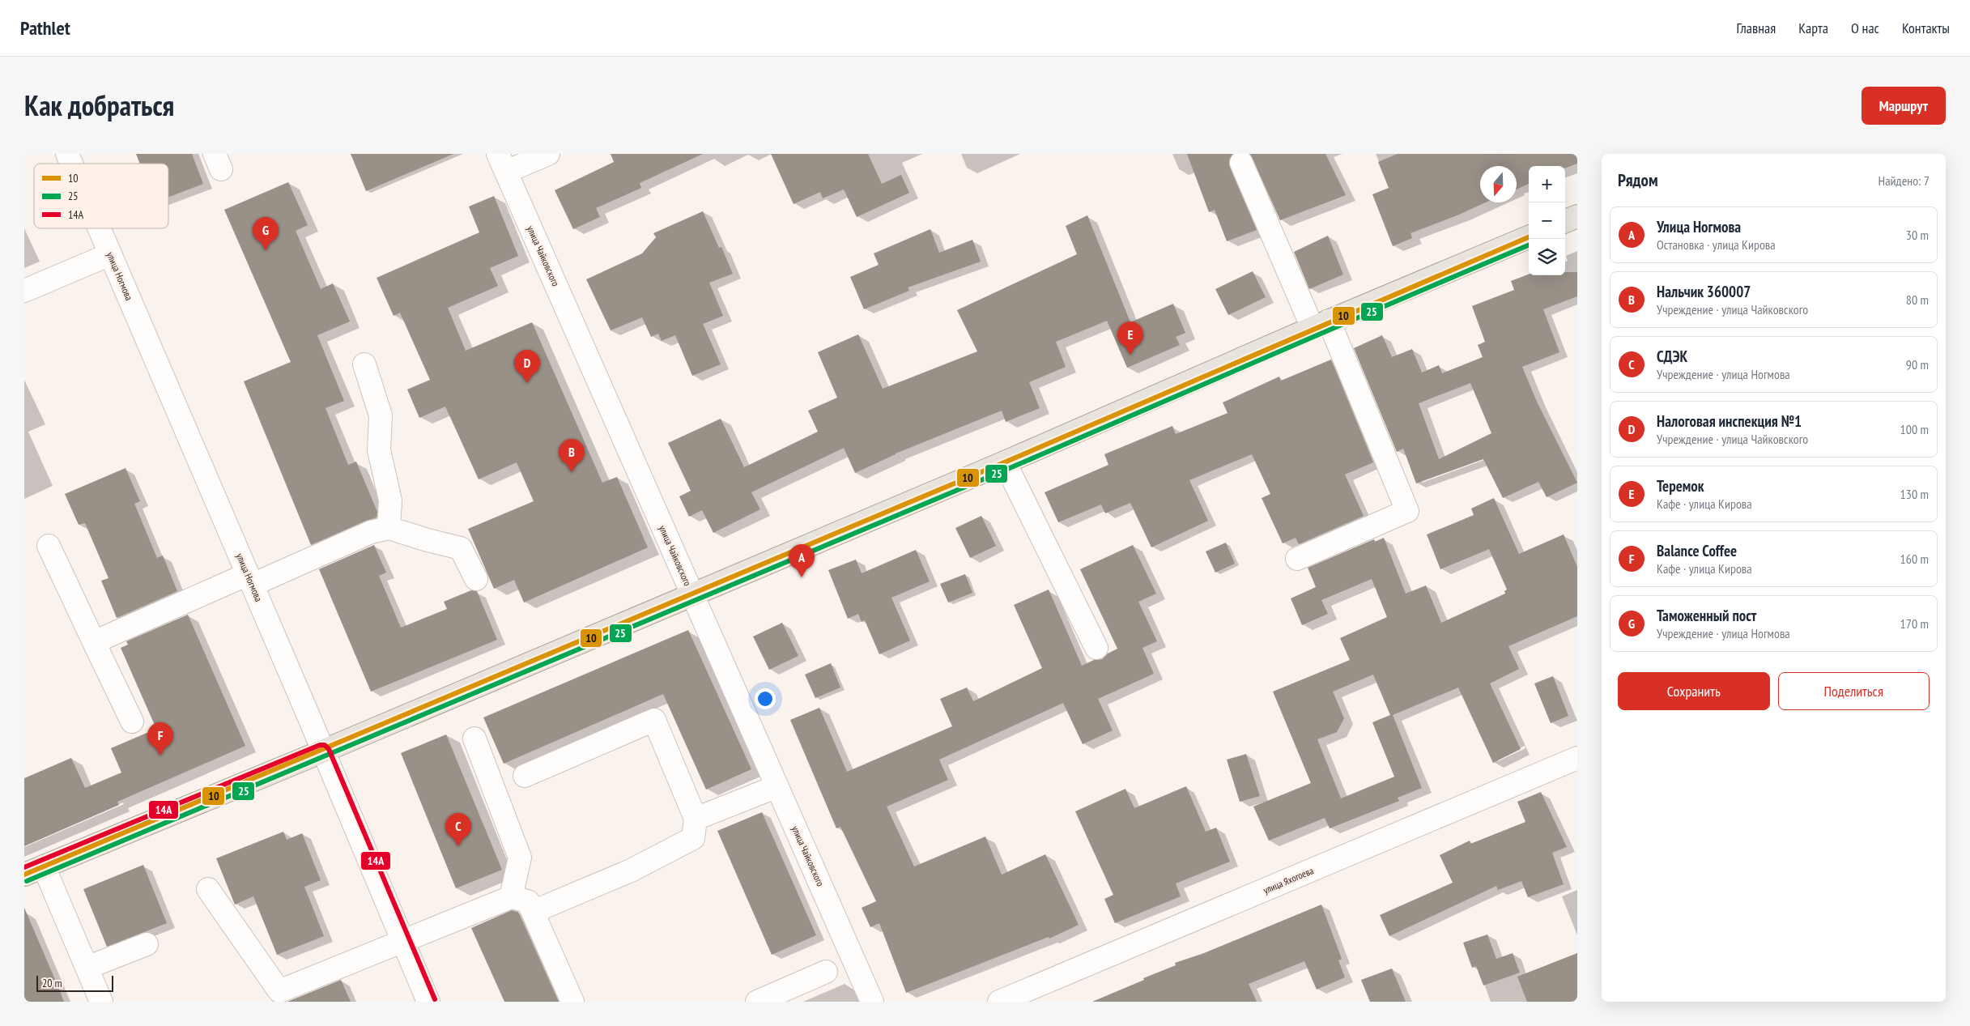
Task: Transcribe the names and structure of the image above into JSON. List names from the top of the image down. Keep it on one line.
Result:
{"streets":{"street":["улица Чайковского","улица Ногмова","улица Яхогоева"]},"lines":["transit line 10","transit line 25","transit line 14А"],"legend":["10","25","14А"],"scale_bar":"20 m","north":"bottom","page":{"header":"Pathlet","nav":["Главная","Карта","О нас","Контакты"],"title":"Как добраться","buttons":["Маршрут",["Сохранить","Поделиться"]],"heading":["Рядом","Найдено: 7"],"map_buttons":["+","−"],"list":[{"mark":"A","name":"Улица Ногмова","note":"Остановка · улица Кирова","value":"30 m"},{"mark":"B","name":"Нальчик 360007","note":"Учреждение · улица Чайковского","value":"80 m"},{"mark":"C","name":"СДЭК","note":"Учреждение · улица Ногмова","value":"90 m"},{"mark":"D","name":"Налоговая инспекция №1","note":"Учреждение · улица Чайковского","value":"100 m"},{"mark":"E","name":"Теремок","note":"Кафе · улица Кирова","value":"130 m"},{"mark":"F","name":"Balance Coffee","note":"Кафе · улица Кирова","value":"160 m"},{"mark":"G","name":"Таможенный пост","note":"Учреждение · улица Ногмова","value":"170 m"}],"pins":["G","E","D","B","A","F","C"],"scale":"20 m"}}
